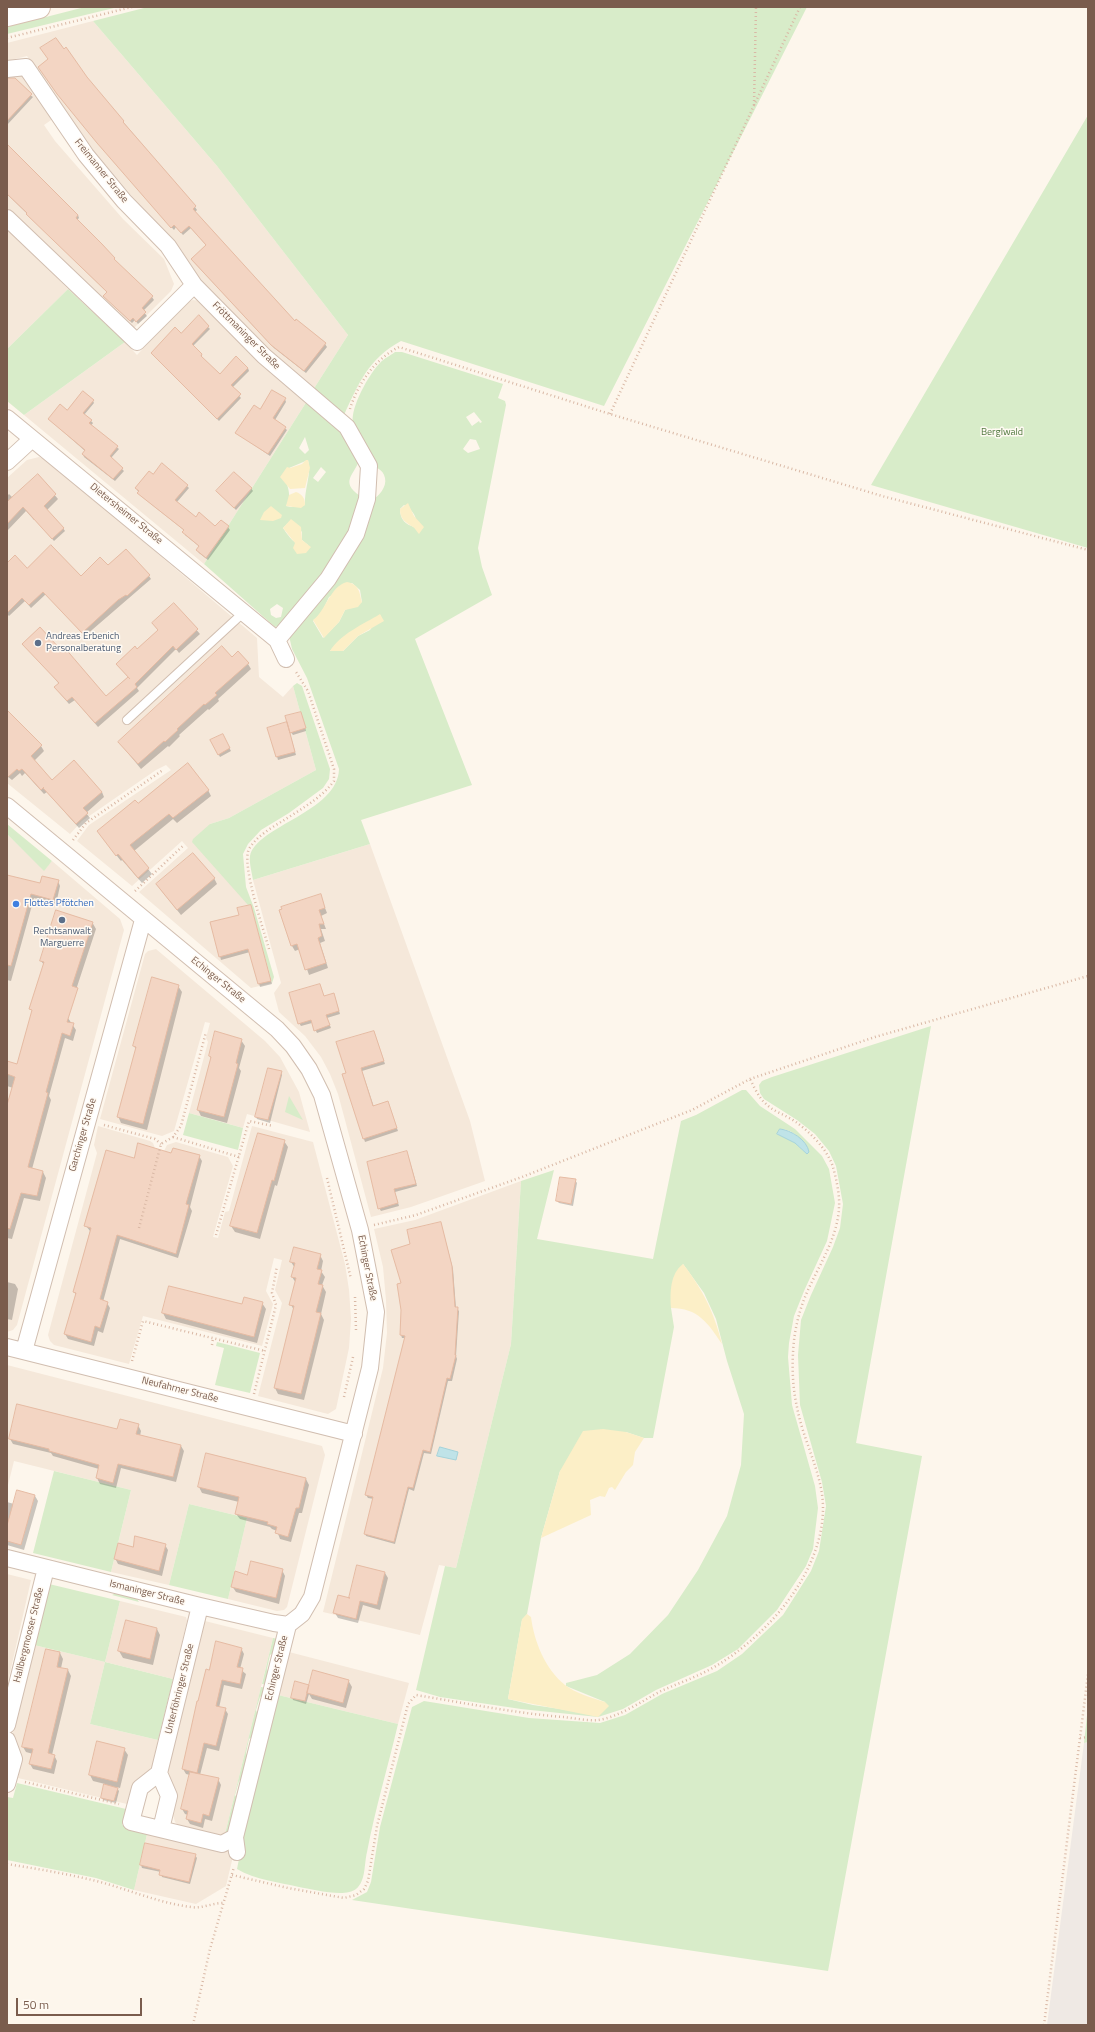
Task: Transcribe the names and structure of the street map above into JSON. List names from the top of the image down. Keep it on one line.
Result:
{"streets":{"street":["Freimanner Straße","Fröttmaninger Straße","Dietersheimer Straße","Echinger Straße","Garchinger Straße","Neufahrner Straße","Ismaninger Straße","Hallbergmooser Straße","Unterföhringer Straße"]},"crossings":[["Freimanner Straße","Fröttmaninger Straße"],["Fröttmaninger Straße","Dietersheimer Straße"],["Echinger Straße","Garchinger Straße"],["Echinger Straße","Neufahrner Straße"],["Echinger Straße","Ismaninger Straße"],["Garchinger Straße","Neufahrner Straße"],["Ismaninger Straße","Hallbergmooser Straße"],["Ismaninger Straße","Unterföhringer Straße"]],"parks":["Berglwald"],"places":["Andreas Erbenich Personalberatung","Flottes Pfötchen","Rechtsanwalt Marguerre"],"scale_bar":"50 m"}
